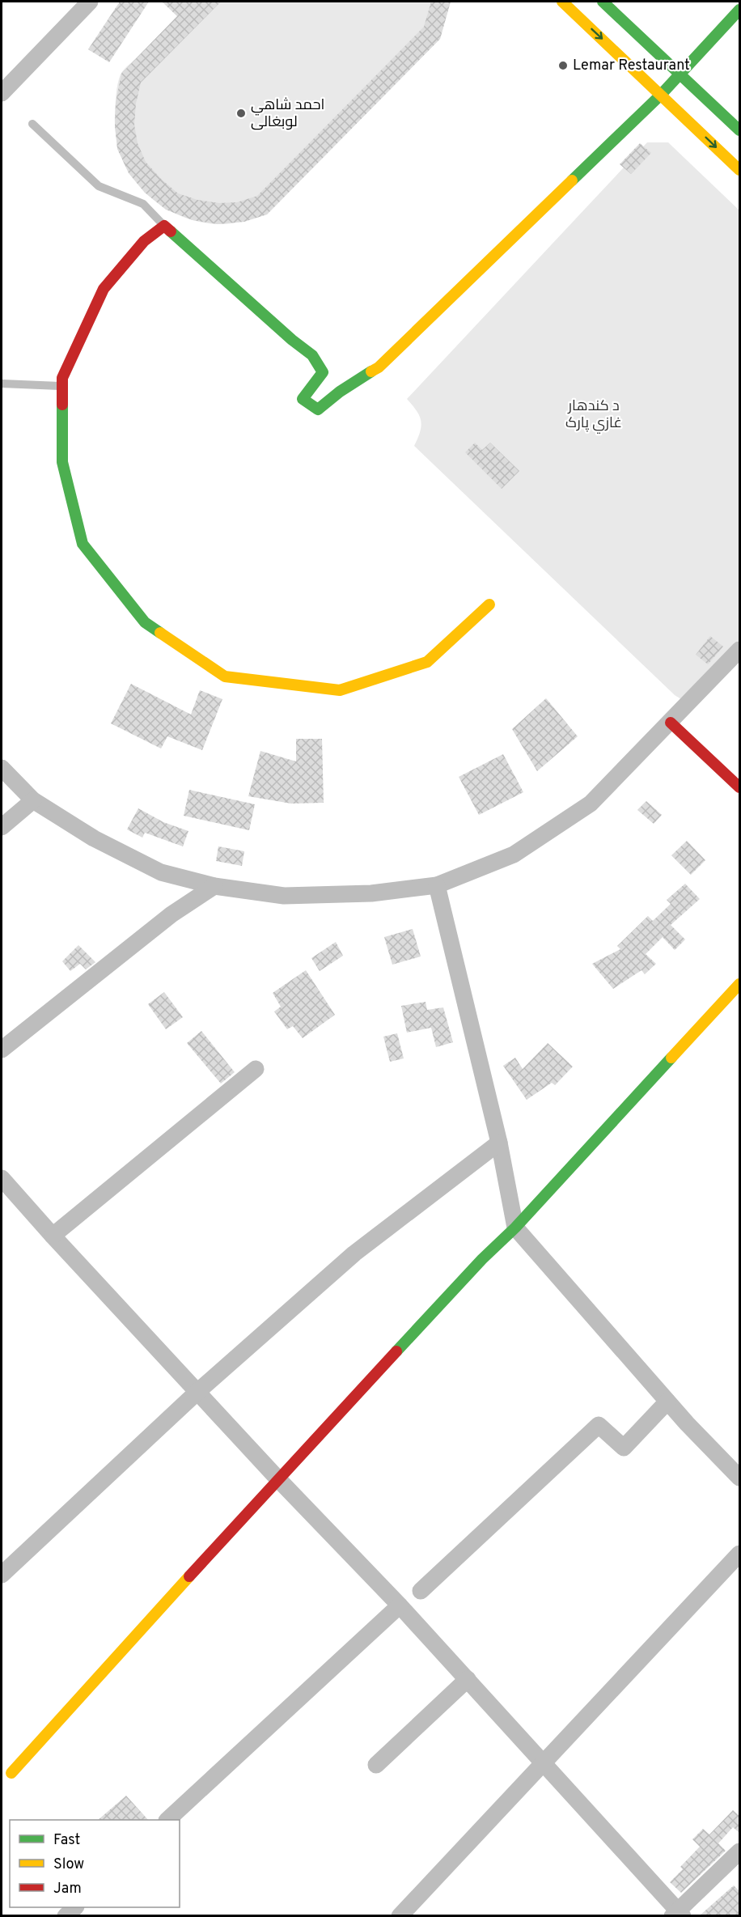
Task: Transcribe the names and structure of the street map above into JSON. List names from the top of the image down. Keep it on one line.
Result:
{"parks":["د کندهار غازي پارک"],"places":["Lemar Restaurant","احمد شاهي لوبغالی"],"legend":["Fast","Slow","Jam"]}
